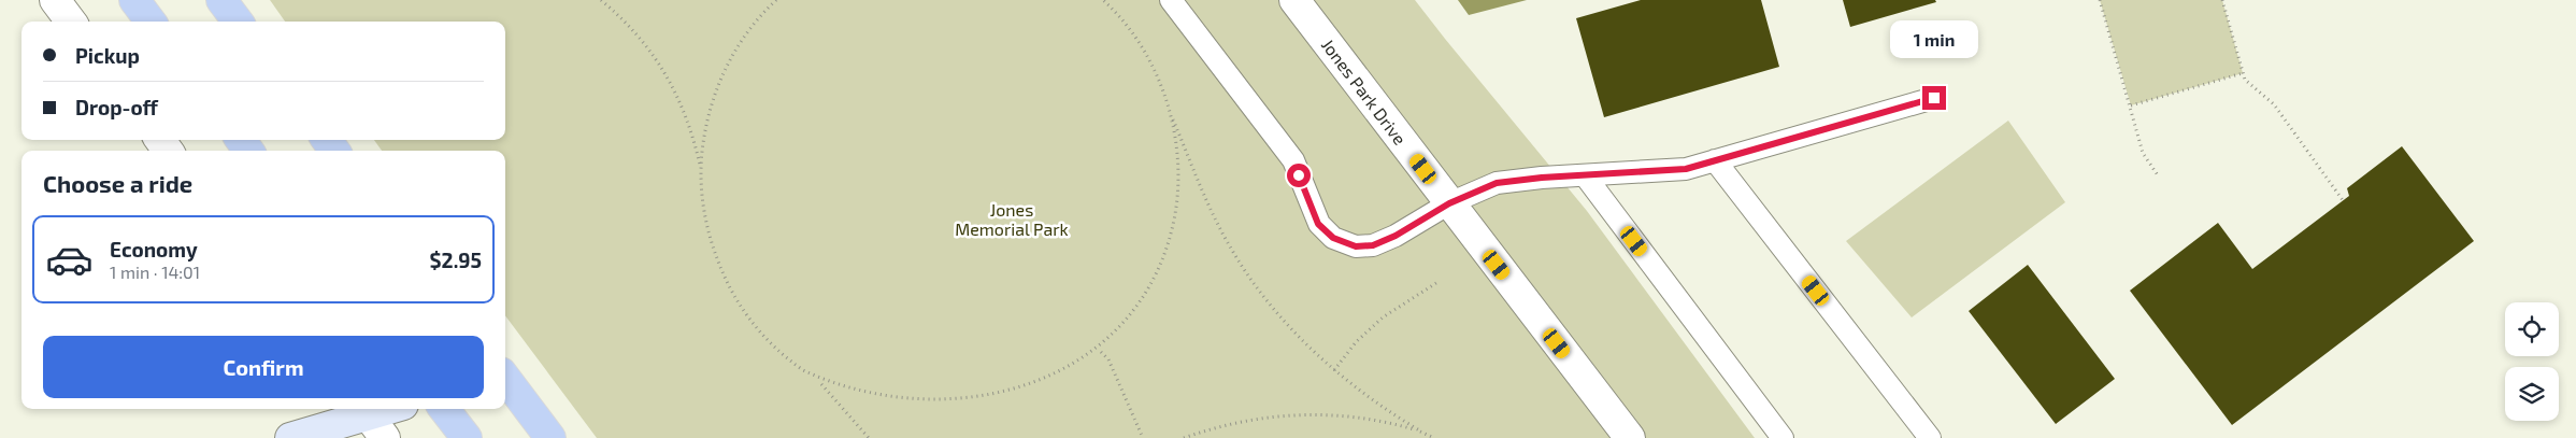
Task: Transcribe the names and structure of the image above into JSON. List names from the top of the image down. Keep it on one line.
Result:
{"streets":{"street":["Jones Park Drive"]},"parks":["Jones Memorial Park"],"page":{"bubble":"1 min","banner":["Pickup","Drop-off"],"heading":"Choose a ride","list":[{"name":"Economy","note":"1 min · 14:01","value":"$2.95"}],"buttons":"Confirm"}}
